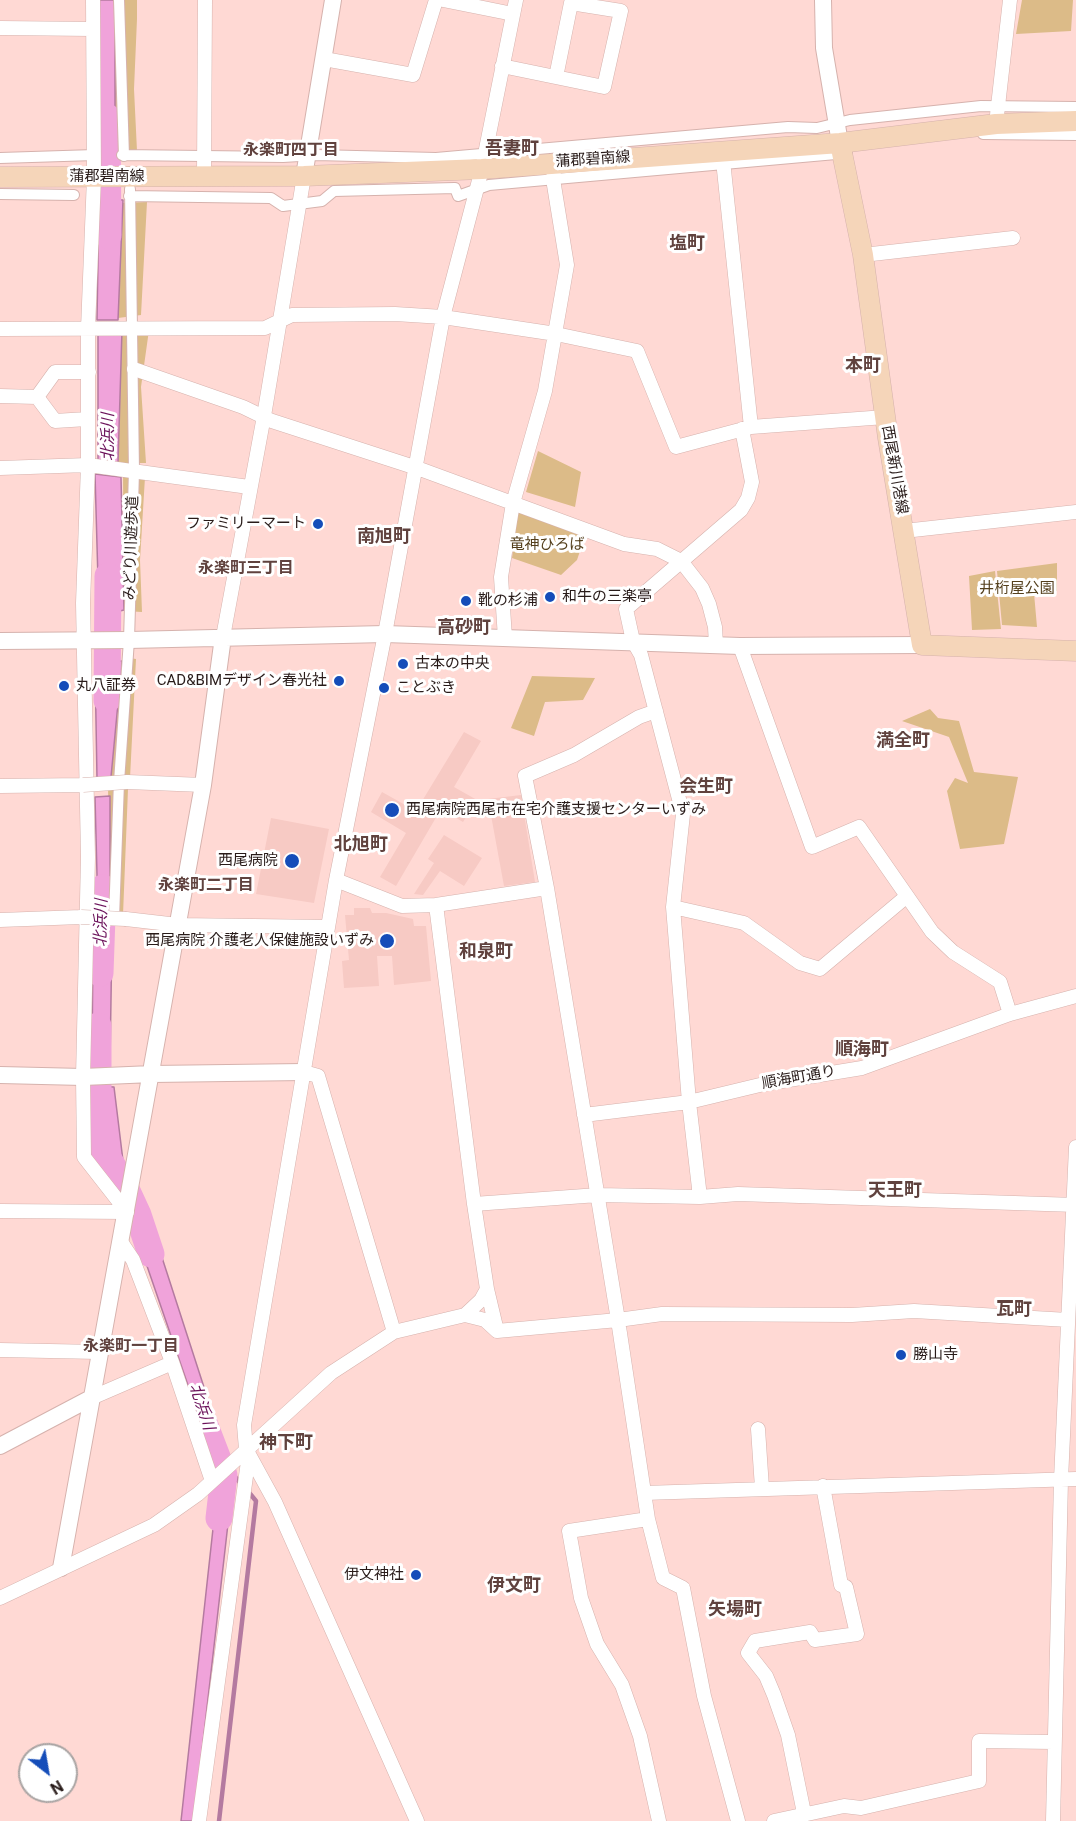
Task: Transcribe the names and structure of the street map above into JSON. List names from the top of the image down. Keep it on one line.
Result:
{"streets":{"main road":["蒲郡碧南線","西尾新川港線"],"street":["みどり川遊歩道","順海町通り"]},"crossings":[["蒲郡碧南線","西尾新川港線"],["蒲郡碧南線","みどり川遊歩道"]],"districts":["吾妻町","永楽町四丁目","塩町","本町","南旭町","永楽町三丁目","高砂町","満全町","会生町","北旭町","永楽町二丁目","和泉町","順海町","天王町","瓦町","永楽町一丁目","神下町","伊文町","矢場町"],"water":["北浜川"],"parks":["竜神ひろば","井桁屋公園"],"places":["ファミリーマート","和牛の三楽亭","靴の杉浦","古本の中央","CAD&BIMデザイン春光社","丸八証券","ことぶき","西尾病院西尾市在宅介護支援センターいずみ","西尾病院","西尾病院 介護老人保健施設いずみ","勝山寺","伊文神社"],"north":"bottom right"}
